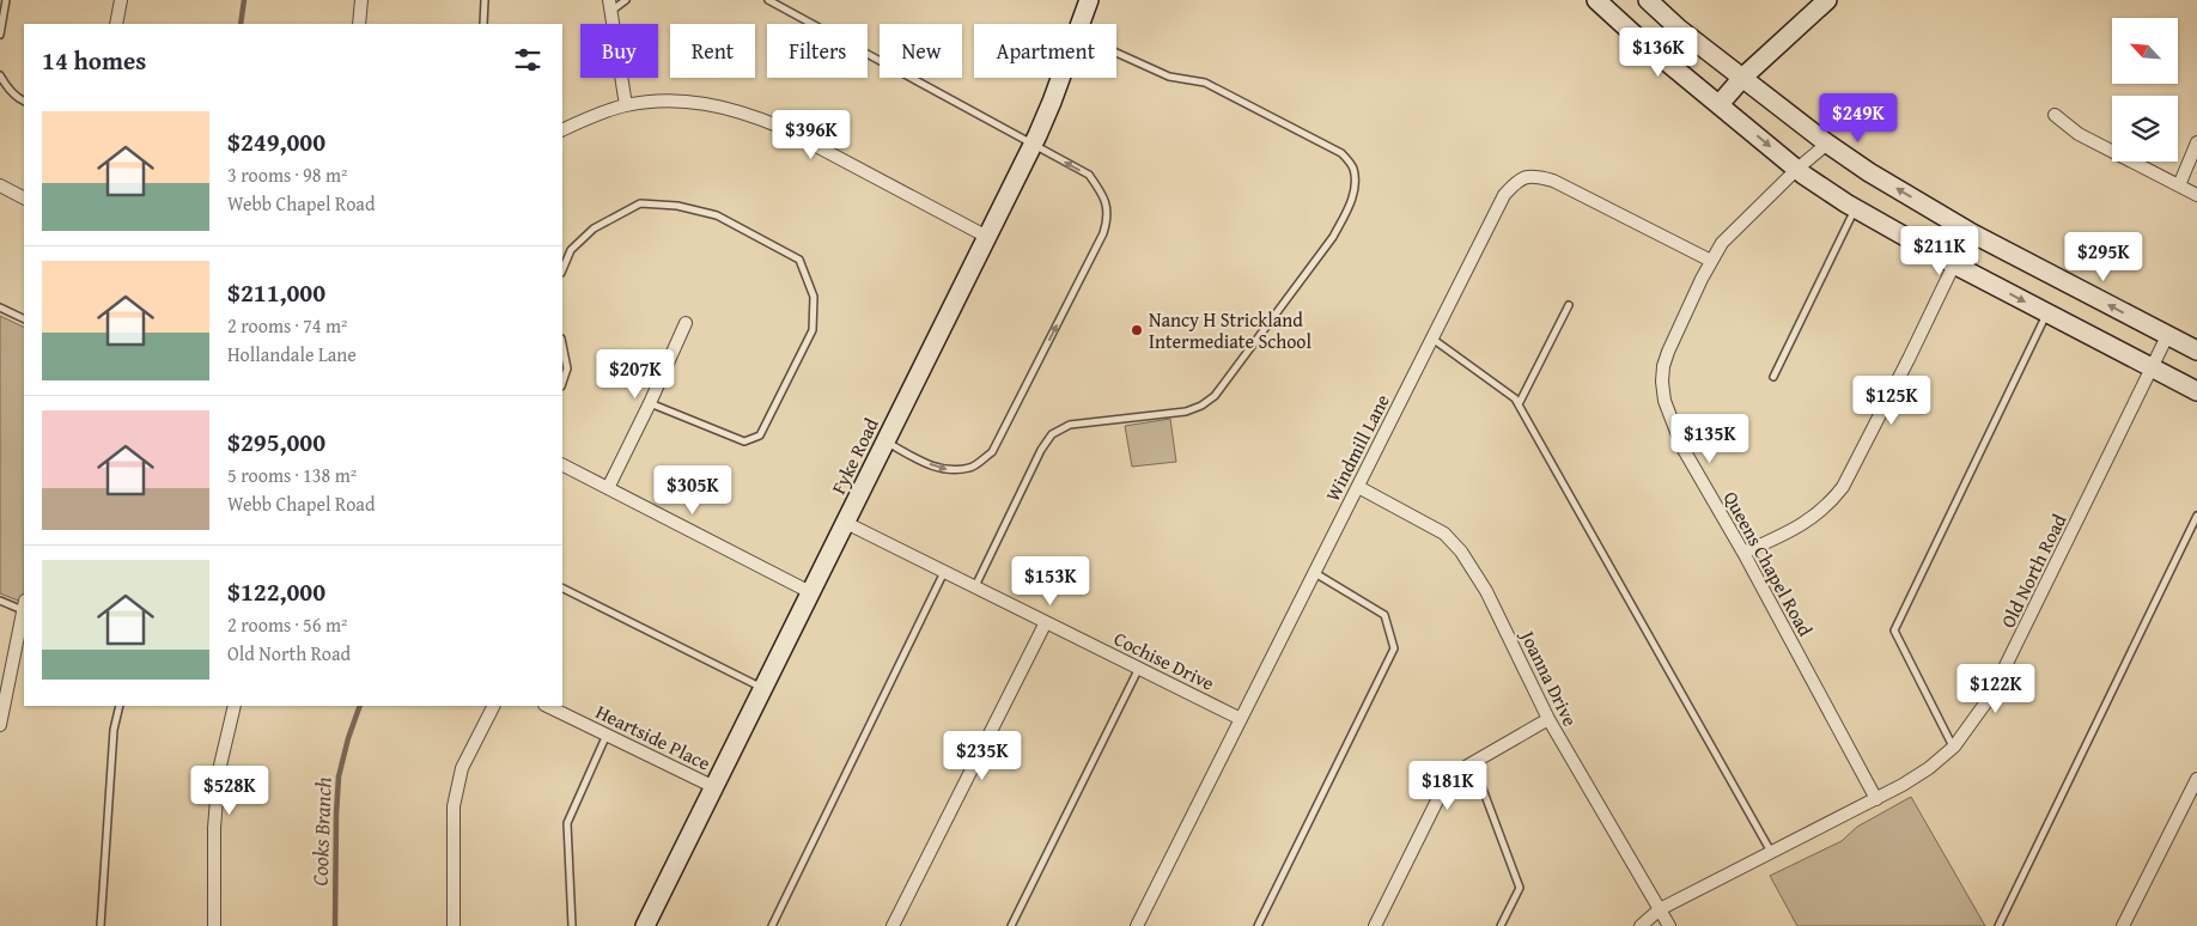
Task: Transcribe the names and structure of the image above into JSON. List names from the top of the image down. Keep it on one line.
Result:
{"streets":{"main road":["Fyke Road"],"street":["Windmill Lane","Queens Chapel Road","Old North Road","Cochise Drive","Joanna Drive","Heartside Place"]},"crossings":[["Windmill Lane","Queens Chapel Road"],["Windmill Lane","Cochise Drive"],["Windmill Lane","Joanna Drive"],["Fyke Road","Cochise Drive"],["Fyke Road","Heartside Place"],["Queens Chapel Road","Old North Road"],["Old North Road","Joanna Drive"]],"water":["Cooks Branch"],"places":["Nancy H Strickland Intermediate School"],"north":"top left","page":{"chip":["Buy","Rent","Filters","New","Apartment"],"heading":"14 homes","price":["$136K","$249K","$396K","$211K","$295K","$207K","$125K","$135K","$305K","$153K","$122K","$235K","$181K","$528K"],"list":[{"name":"$249,000","note":"3 rooms · 98 m² · Webb Chapel Road"},{"name":"$211,000","note":"2 rooms · 74 m² · Hollandale Lane"},{"name":"$295,000","note":"5 rooms · 138 m² · Webb Chapel Road"},{"name":"$122,000","note":"2 rooms · 56 m² · Old North Road"}]}}
